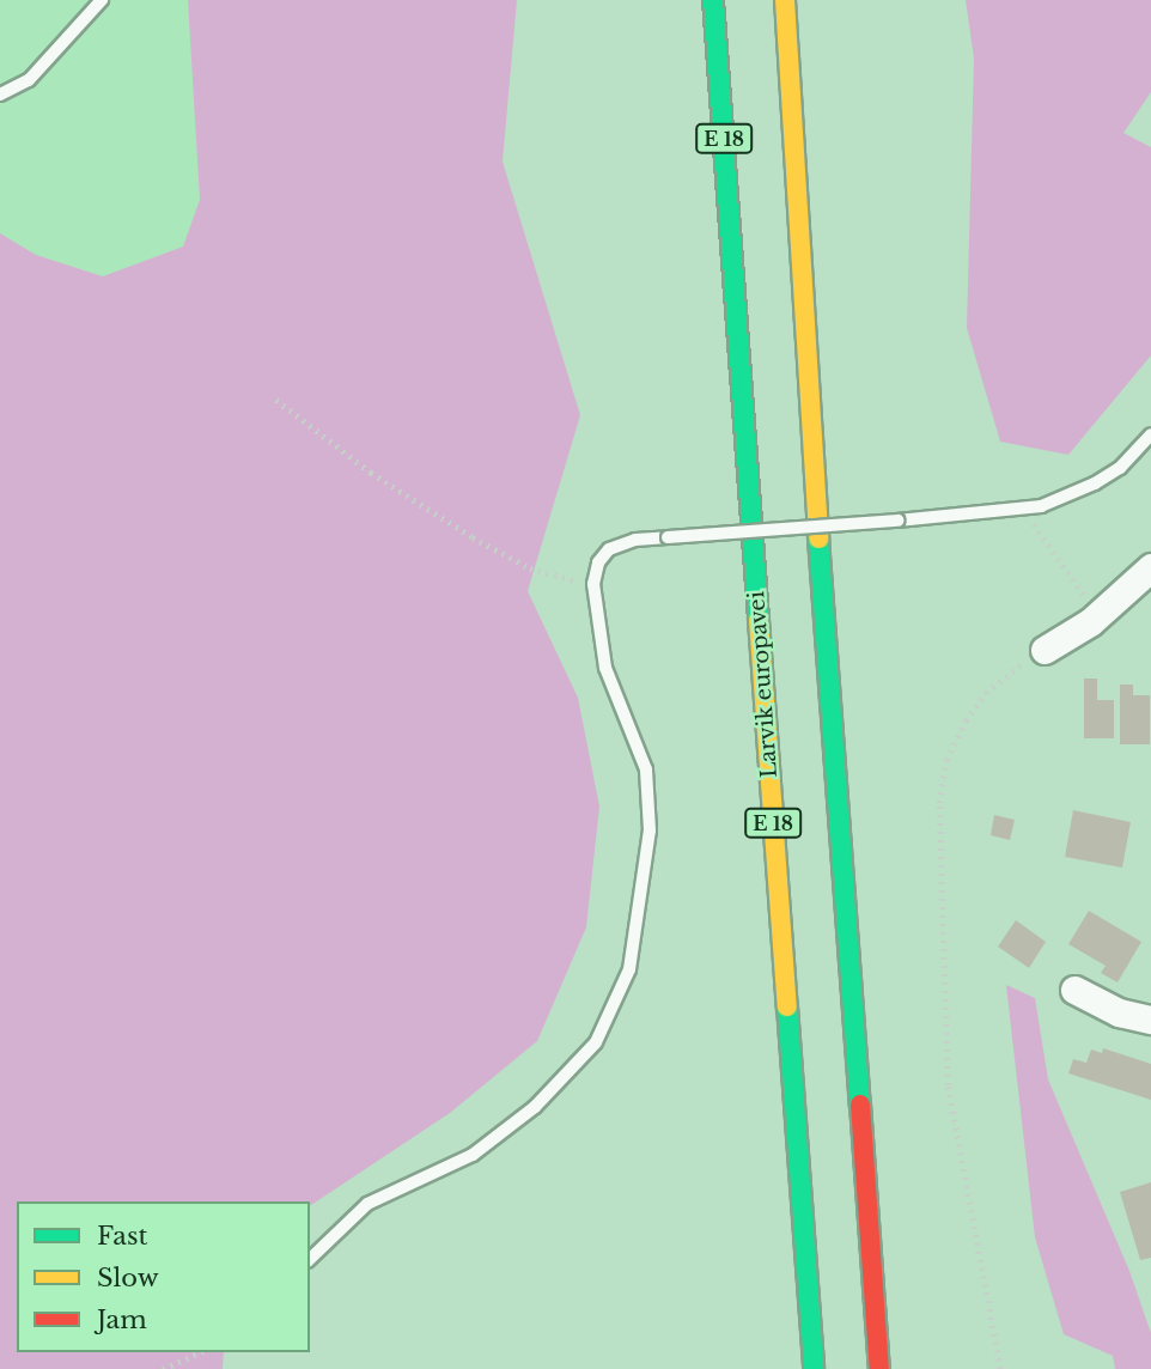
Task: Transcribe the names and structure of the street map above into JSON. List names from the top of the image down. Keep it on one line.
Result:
{"streets":{"highway":["E 18","Larvik europavei"]},"legend":["Fast","Slow","Jam"]}
